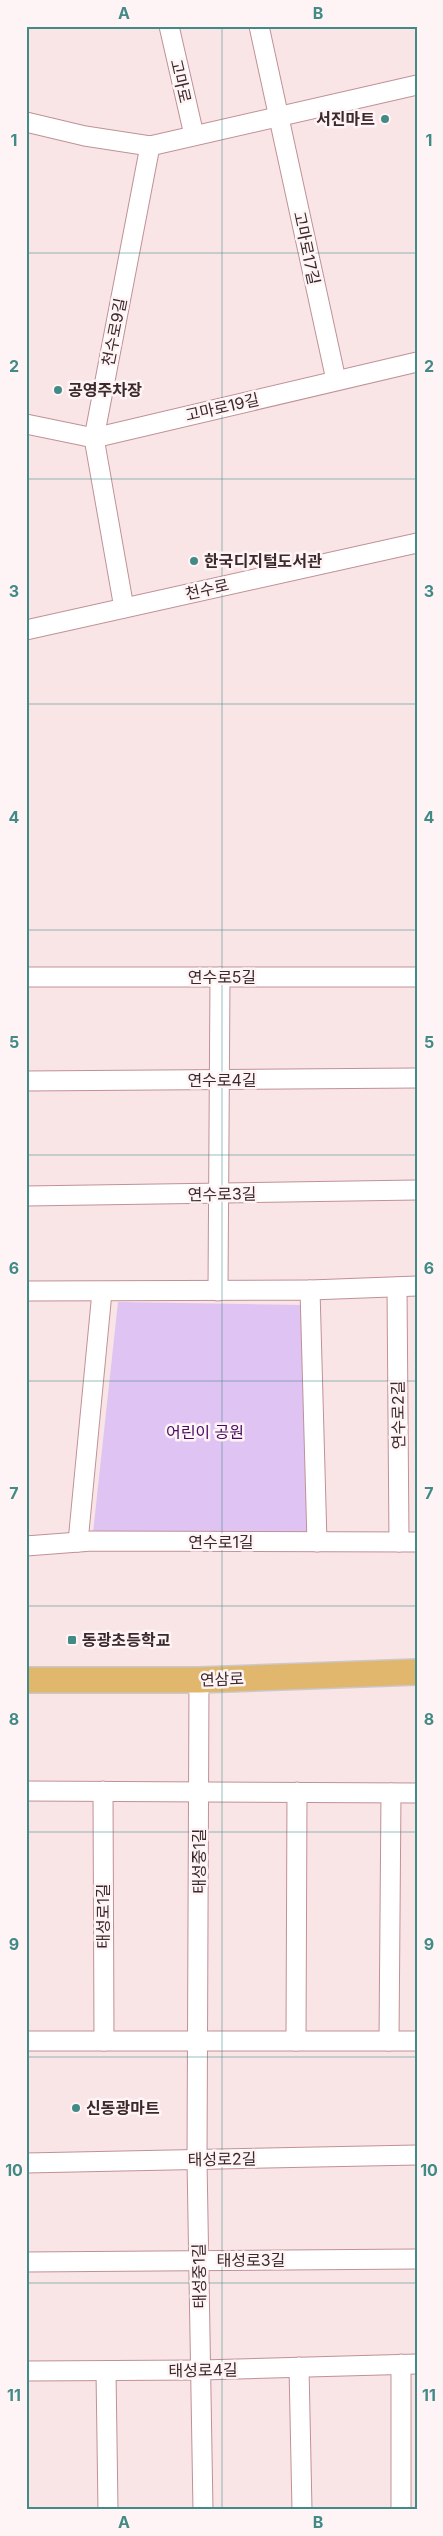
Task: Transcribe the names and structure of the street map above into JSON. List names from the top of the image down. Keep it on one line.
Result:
{"streets":{"main road":["연삼로"],"street":["고마로","고마로17길","천수로9길","고마로19길","천수로","연수로5길","연수로4길","연수로3길","연수로2길","연수로1길","태성중1길","태성로1길","태성로2길","태성로3길","태성로4길"]},"crossings":[["고마로17길","고마로19길"],["천수로9길","고마로19길"],["천수로9길","천수로"],["연수로2길","연수로1길"],["연삼로","태성중1길"],["태성중1길","태성로2길"],["태성중1길","태성로3길"],["태성중1길","태성로4길"]],"parks":["어린이 공원"],"places":{"other":["서진마트","공영주차장","한국디지털도서관","신동광마트"],"transit":["동광초등학교"]},"grid":{"columns":["A","B"],"rows":["1","2","3","4","5","6","7","8","9","10","11"]}}
